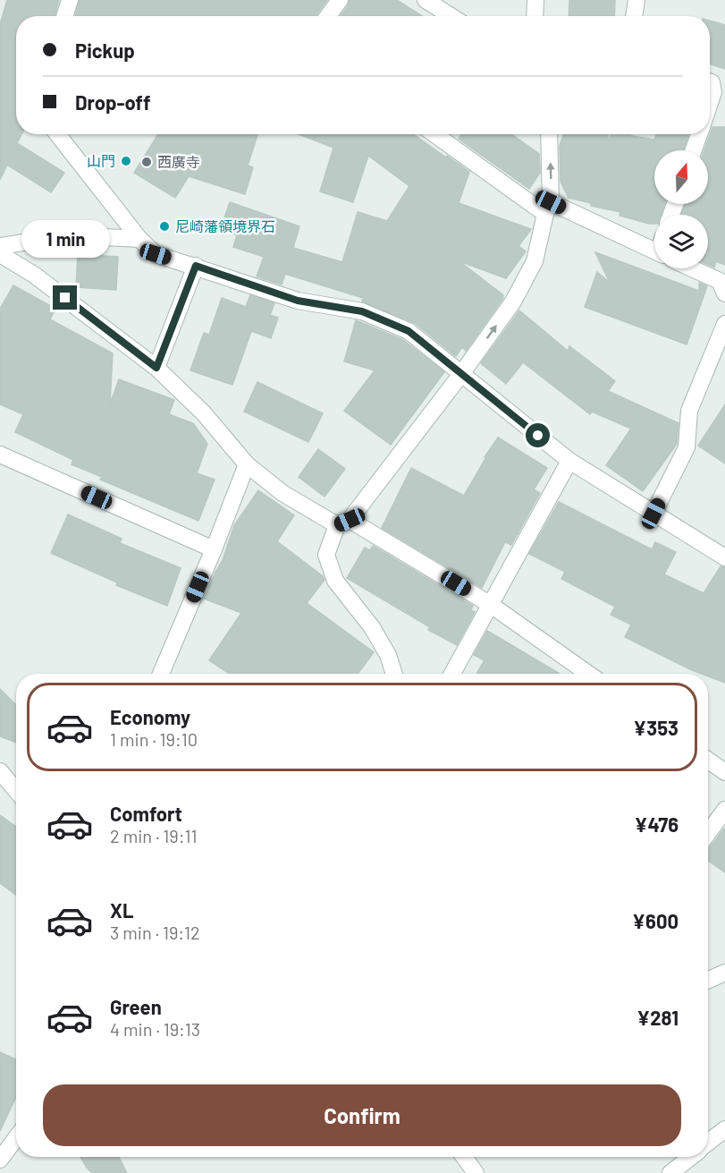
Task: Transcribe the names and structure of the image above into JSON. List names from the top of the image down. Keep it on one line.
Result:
{"places":["山門","西廣寺","尼崎藩領境界石"],"north":"top","page":{"banner":["Pickup","Drop-off"],"bubble":"1 min","list":[{"name":"Economy","note":"1 min · 19:10","value":"¥353"},{"name":"Comfort","note":"2 min · 19:11","value":"¥476"},{"name":"XL","note":"3 min · 19:12","value":"¥600"},{"name":"Green","note":"4 min · 19:13","value":"¥281"}],"buttons":"Confirm"}}
